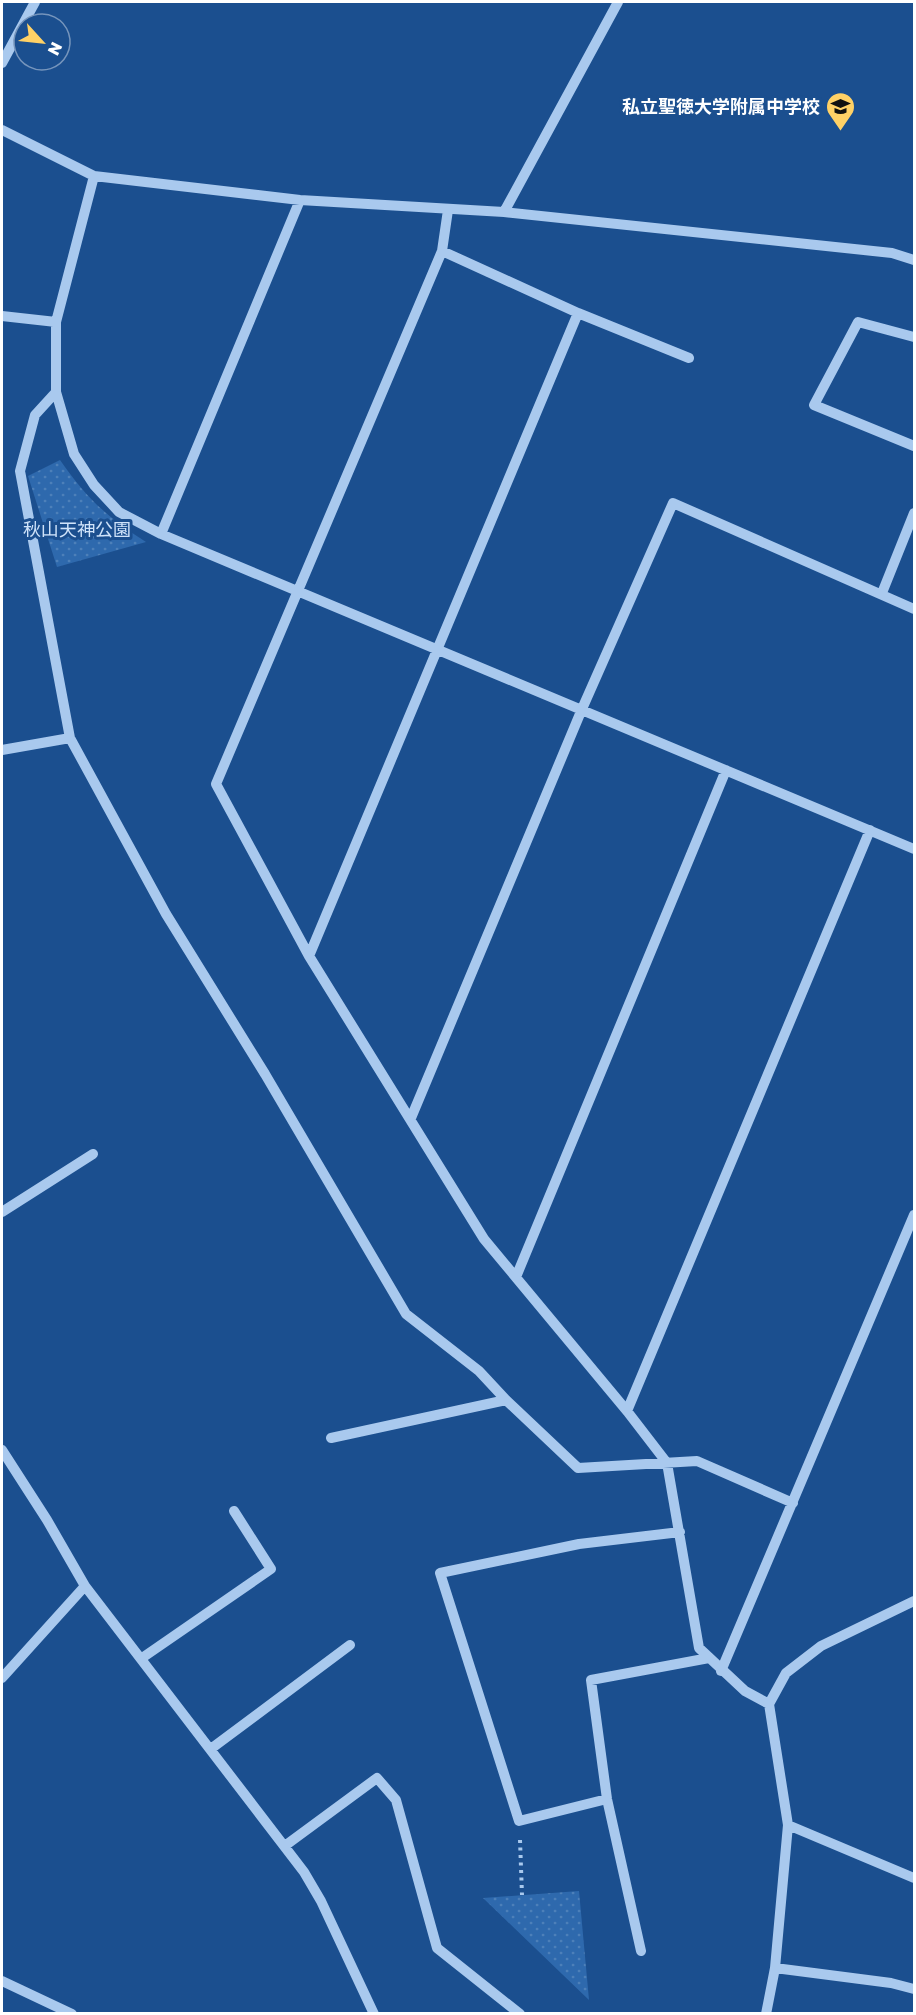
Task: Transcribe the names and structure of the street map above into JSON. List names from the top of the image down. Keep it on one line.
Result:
{"parks":["秋山天神公園"],"places":{"school or university":["私立聖徳大学附属中学校"]},"north":"bottom right"}
